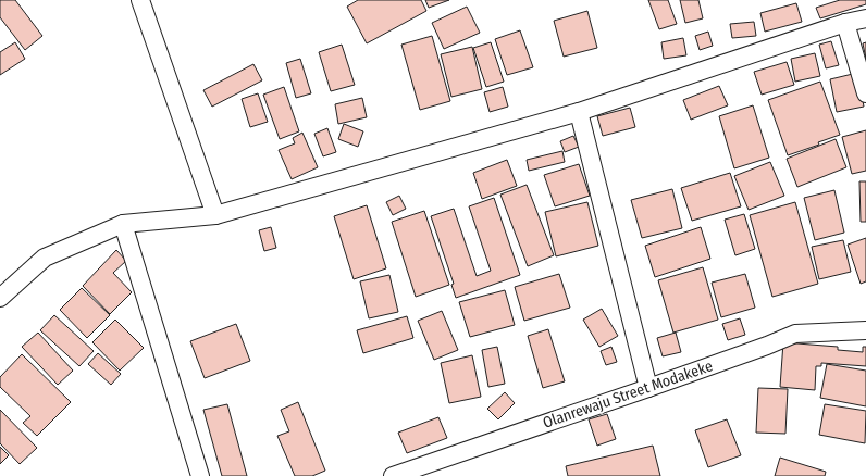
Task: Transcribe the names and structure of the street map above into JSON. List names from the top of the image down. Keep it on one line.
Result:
{"streets":{"street":["Olanrewaju Street Modakeke"]}}
